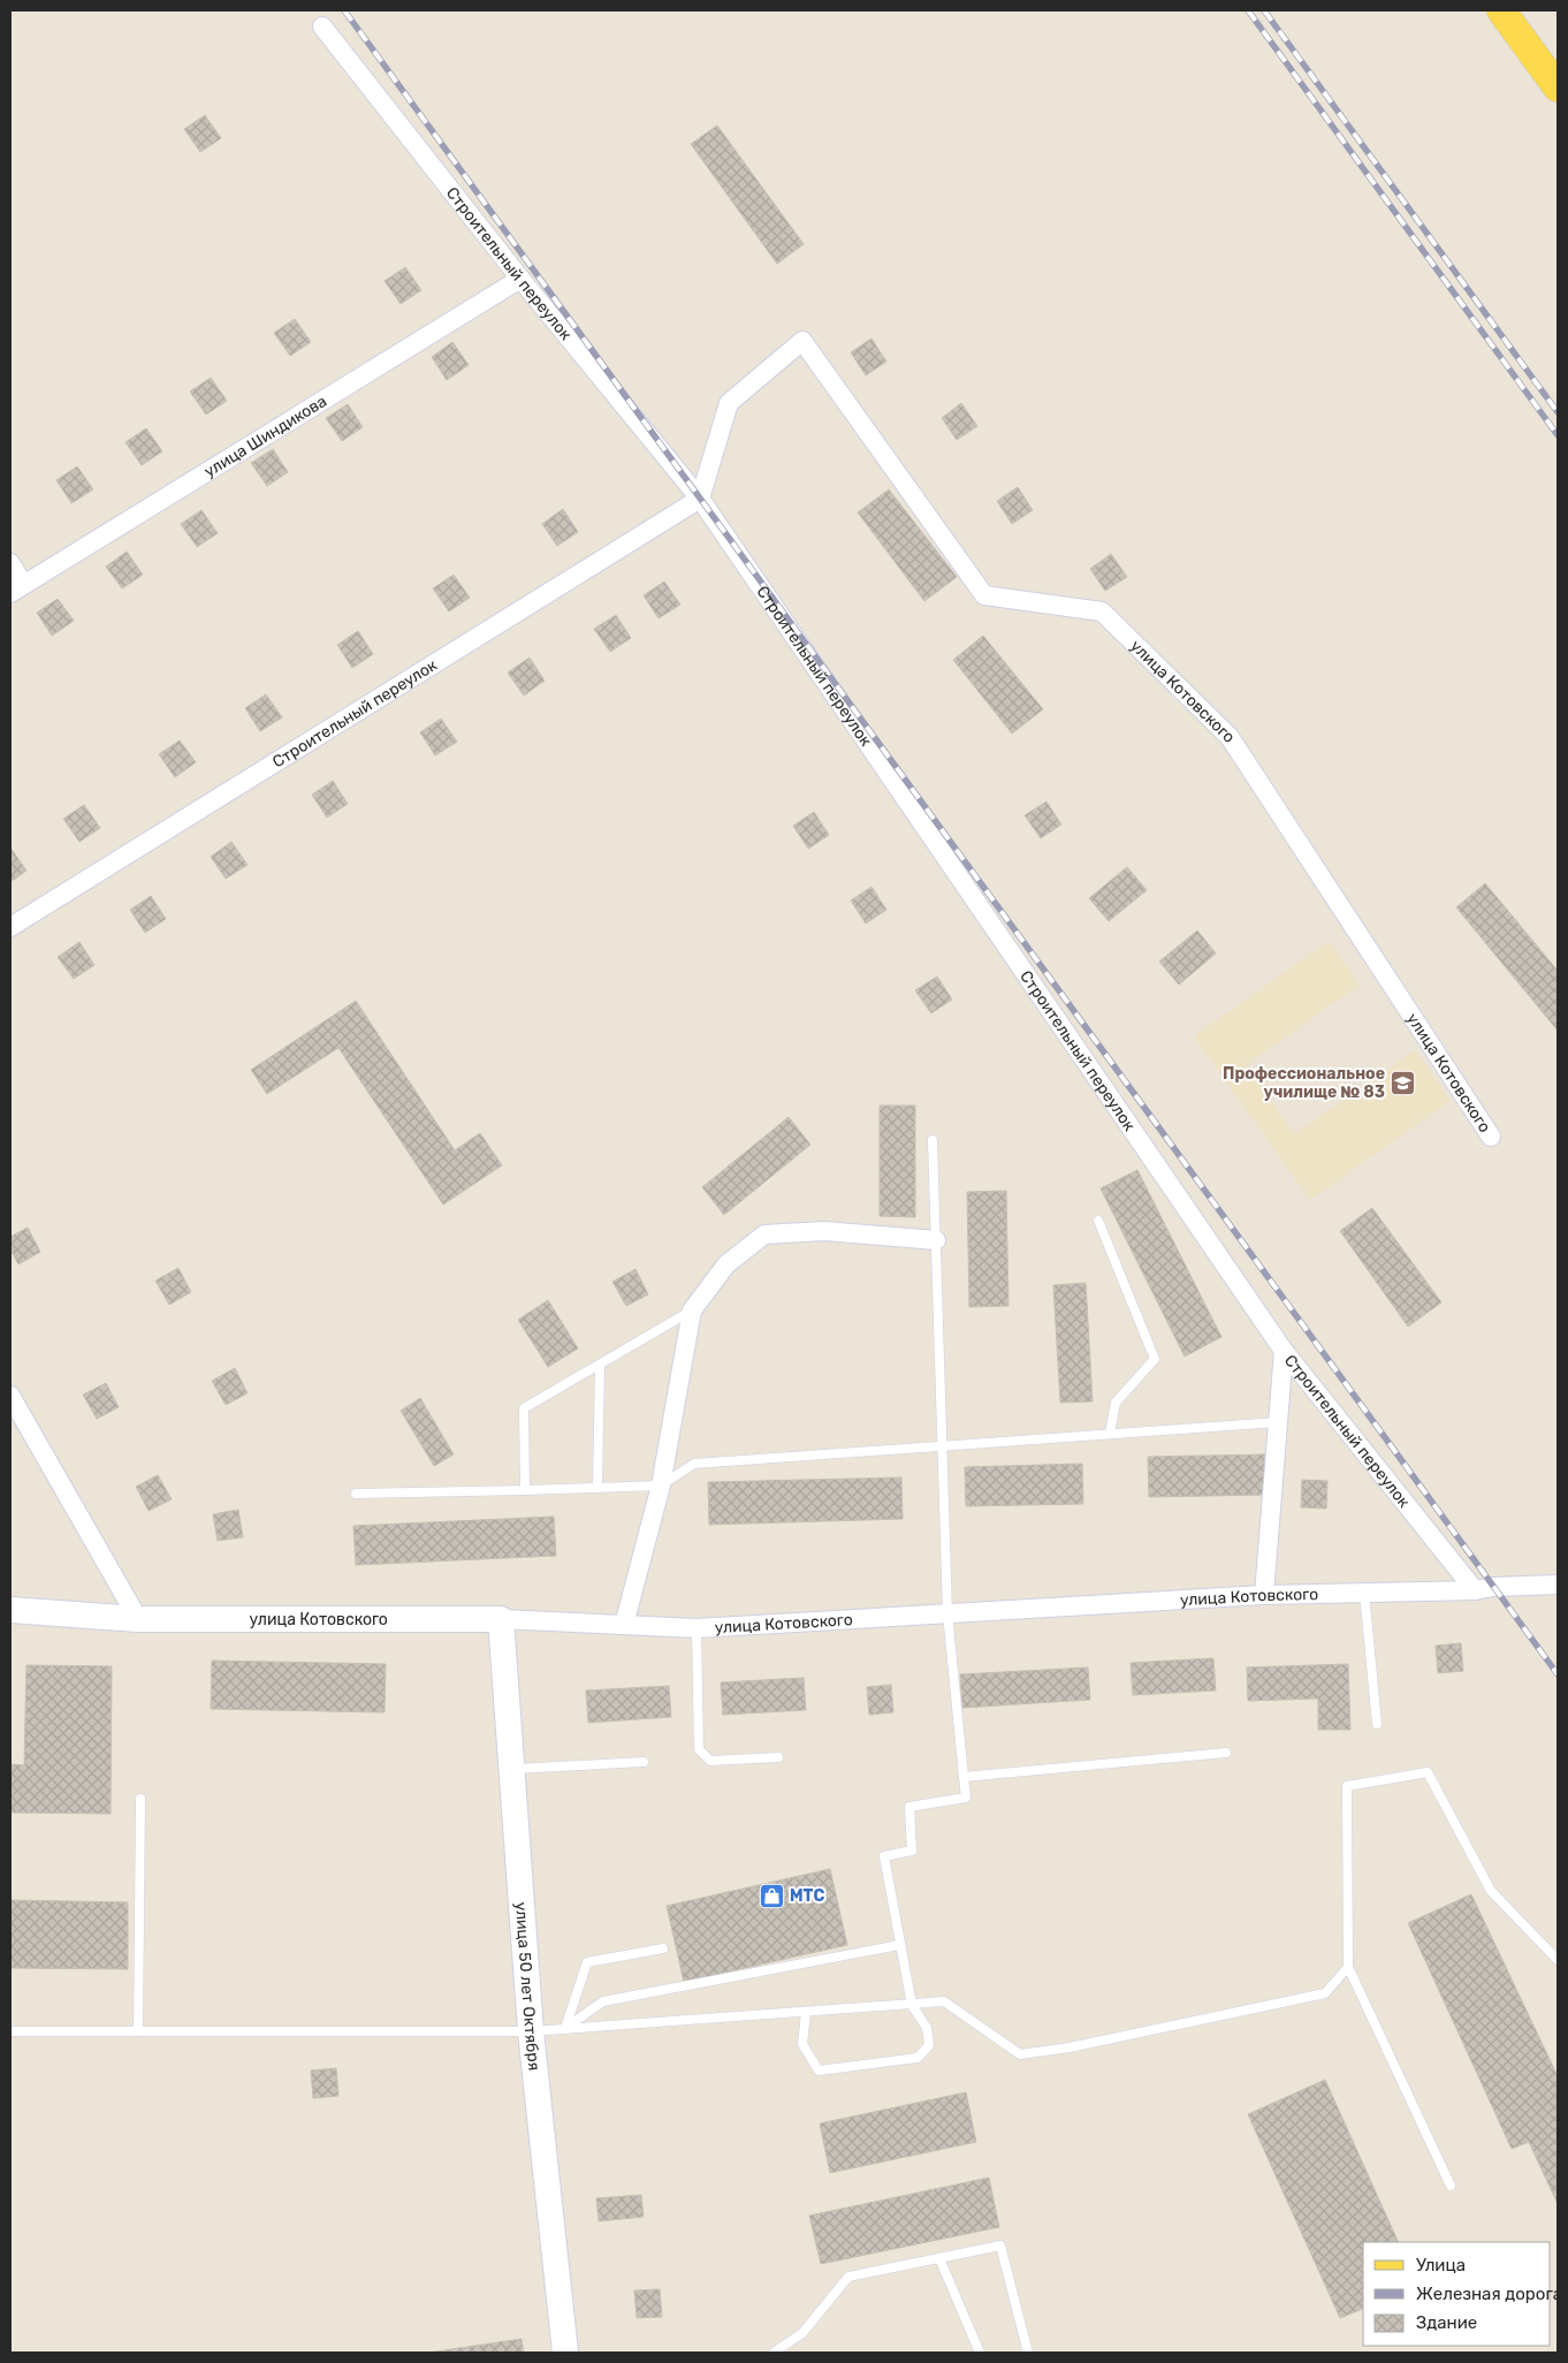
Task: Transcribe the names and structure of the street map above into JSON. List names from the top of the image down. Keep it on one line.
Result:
{"streets":{"main road":["улица Котовского","улица 50 лет Октября"],"street":["Строительный переулок","улица Шиндикова"]},"crossings":[["Строительный переулок","улица Шиндикова"],["Строительный переулок","улица Котовского"],["улица Котовского","улица 50 лет Октября"]],"places":{"school or university":["Профессиональное училище № 83"],"shop":["МТС"]},"legend":["Улица","Железная дорога","Здание"]}
